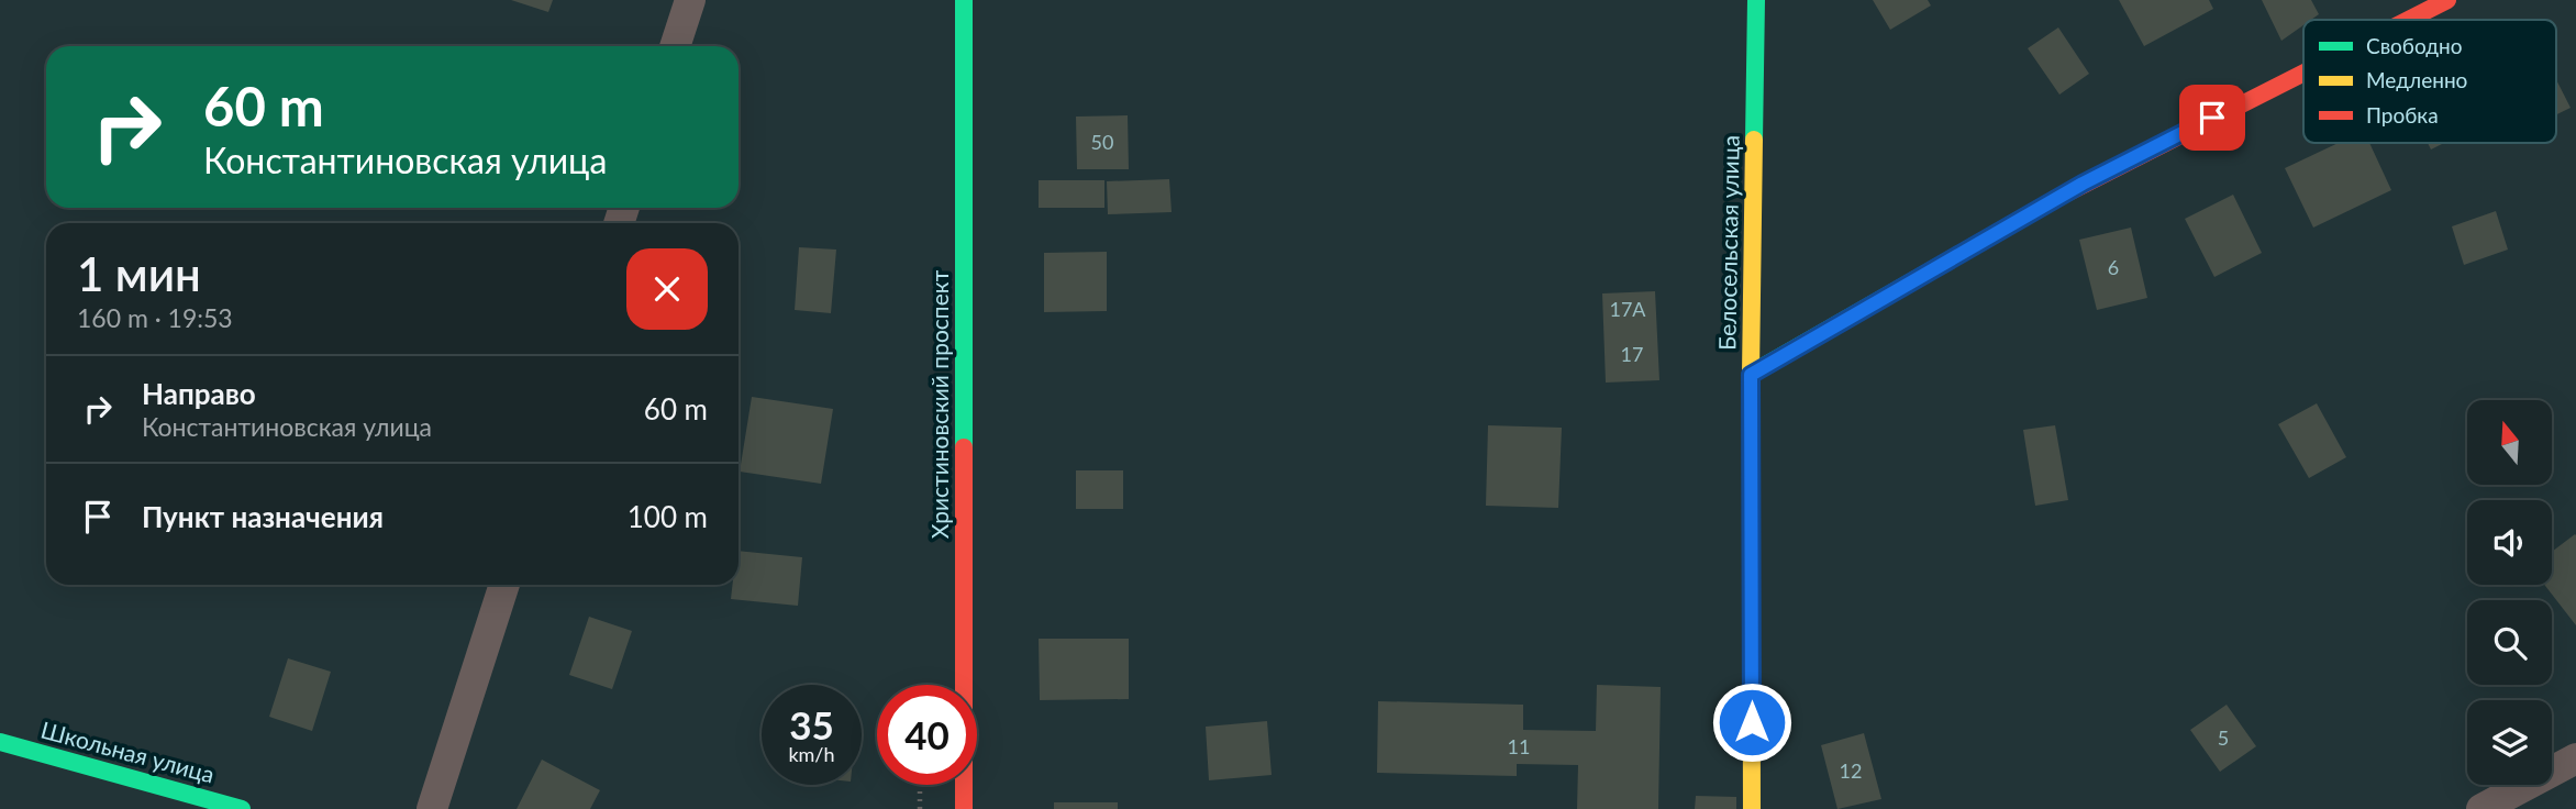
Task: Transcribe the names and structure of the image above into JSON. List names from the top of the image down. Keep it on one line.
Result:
{"streets":{"street":["Белосельская улица","Христиновский проспект","Школьная улица"]},"house_numbers":["50","6","17А","17","5","11","12"],"legend":["Свободно","Медленно","Пробка"],"north":"top","page":{"turn":["60 m","Константиновская улица"],"heading":["1 мин","160 m · 19:53"],"list":[{"name":"Направо","note":"Константиновская улица","value":"60 m"},{"name":"Пункт назначения","value":"100 m"}],"speed":"35 km/h","limit":"40"}}
